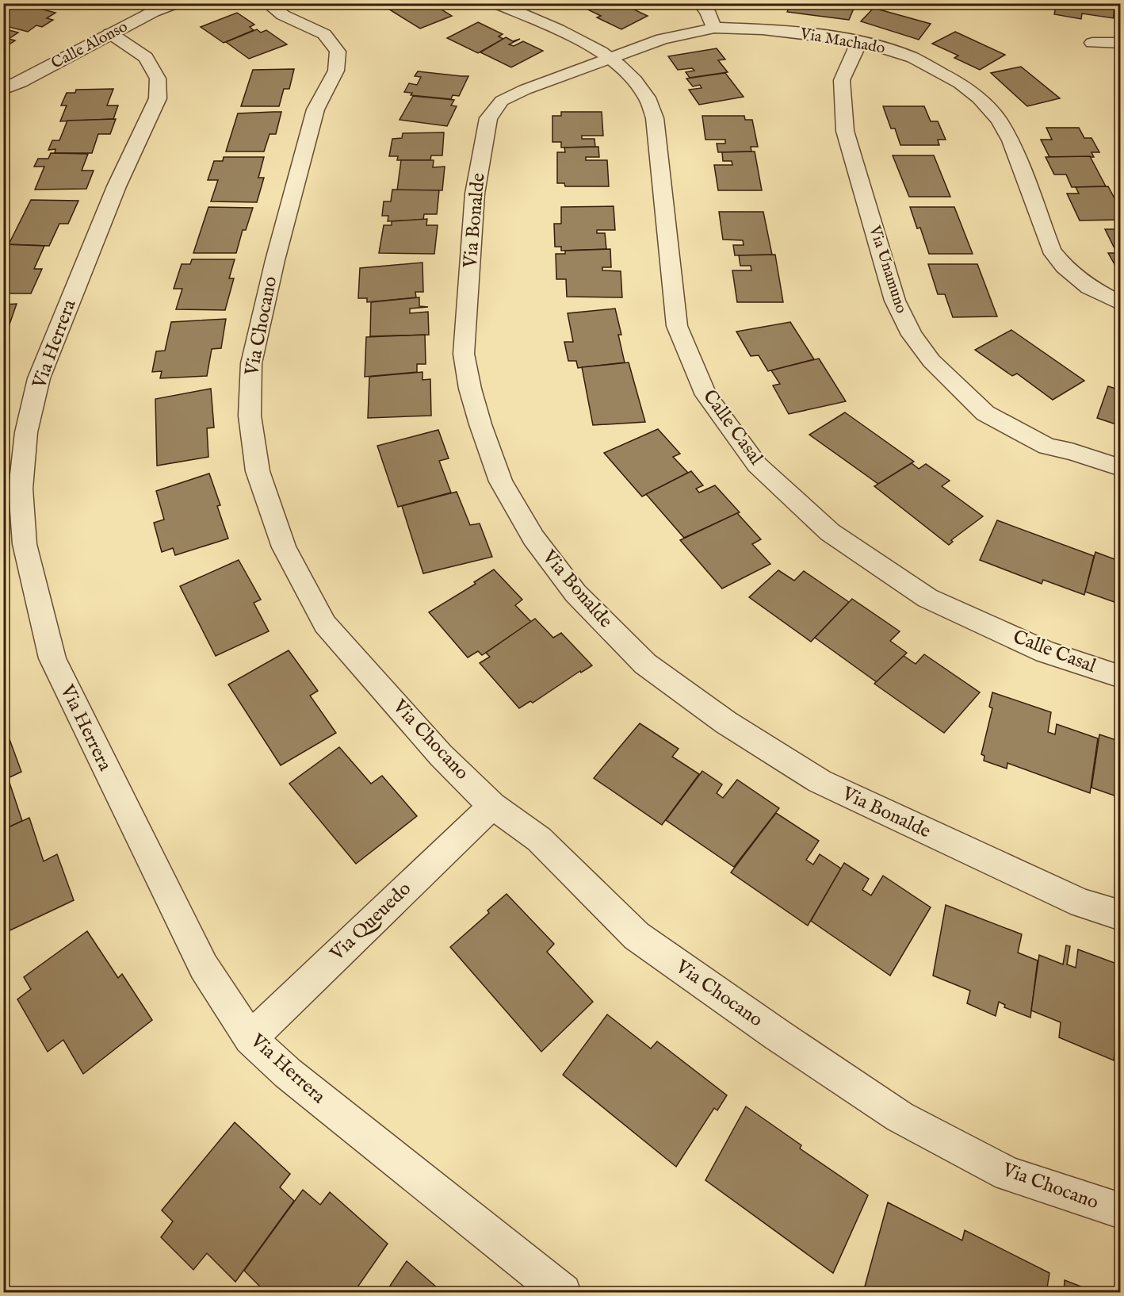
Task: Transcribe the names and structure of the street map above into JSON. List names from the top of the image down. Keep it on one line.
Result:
{"streets":{"street":["Via Machado","Calle Alonso","Via Bonalde","Via Unamuno","Via Chocano","Via Herrera","Calle Casal","Via Queuedo"]},"crossings":[["Via Machado","Via Bonalde"],["Via Machado","Via Unamuno"],["Via Machado","Calle Casal"],["Calle Alonso","Via Herrera"],["Via Bonalde","Calle Casal"],["Via Chocano","Via Queuedo"],["Via Herrera","Via Queuedo"]]}
